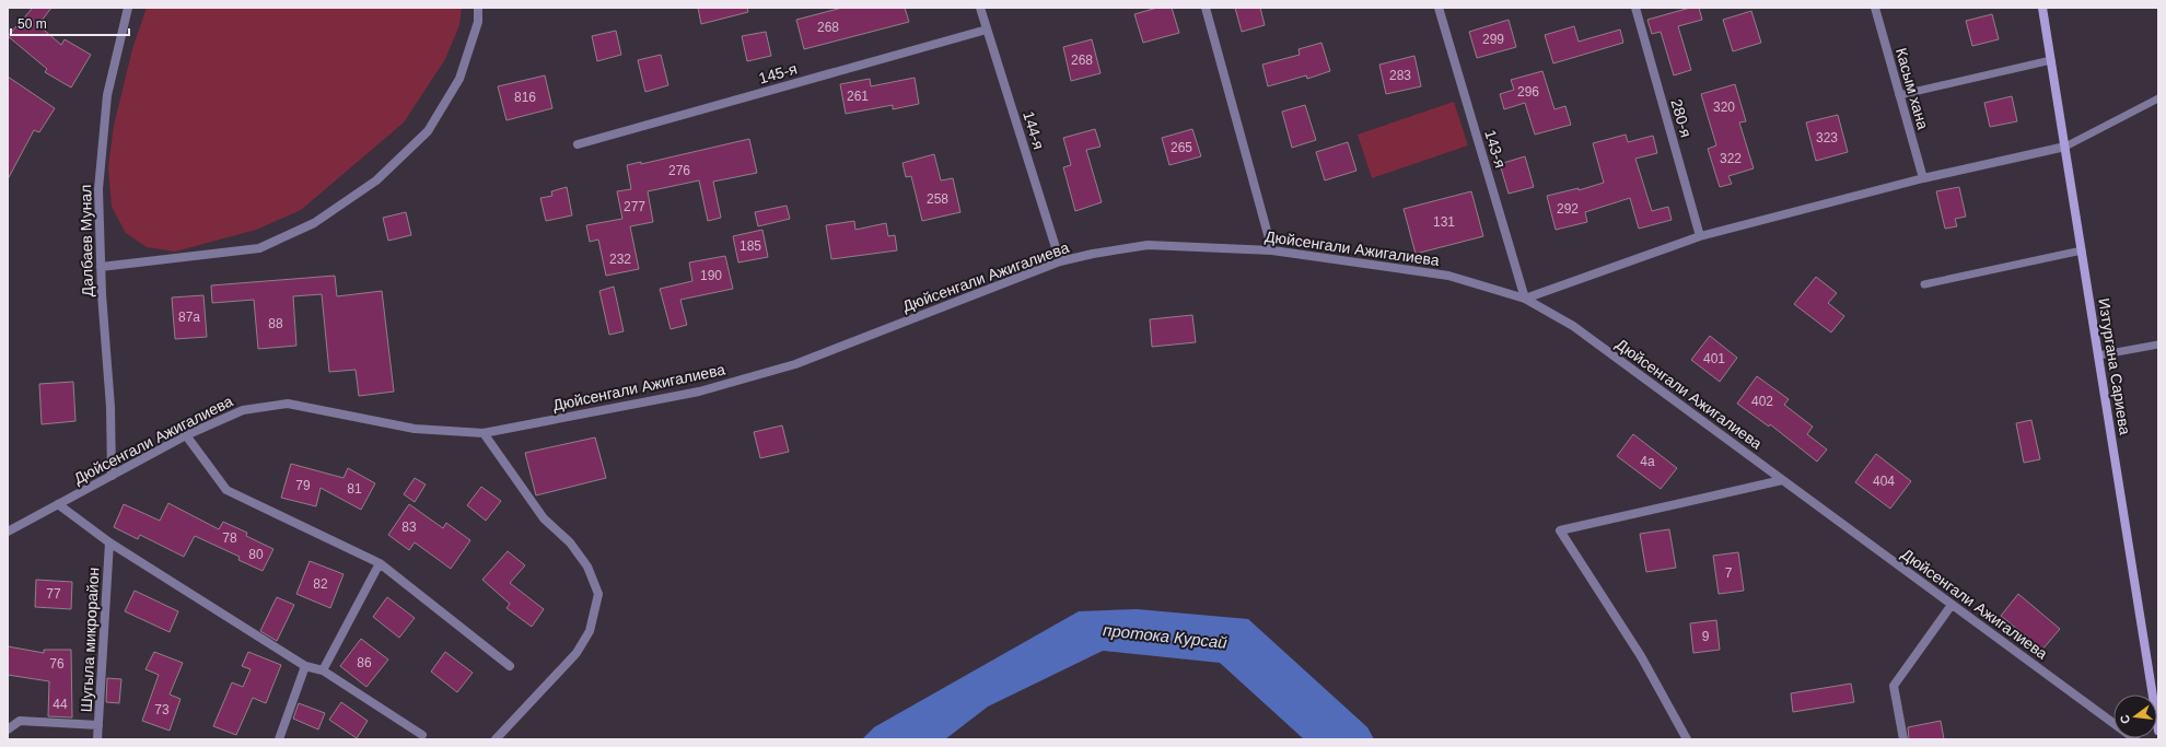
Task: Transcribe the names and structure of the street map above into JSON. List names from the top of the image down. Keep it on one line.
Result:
{"streets":{"street":["145-я","Касым хана","280-я","144-я","143-я","Далбаев Мунал","Дюйсенгали Ажигалиева","Изтургана Сариева","Шугыла микрорайон"]},"crossings":[["145-я","144-я"],["144-я","Дюйсенгали Ажигалиева"],["143-я","Дюйсенгали Ажигалиева"],["Далбаев Мунал","Дюйсенгали Ажигалиева"]],"water":["протока Курсай"],"house_numbers":["268","299","268","283","296","261","816","320","323","265","322","276","258","277","292","131","185","232","190","87а","88","401","402","4а","404","79","81","83","78","80","7","82","77","9","86","76","44","73"],"scale_bar":"50 m","north":"left"}
